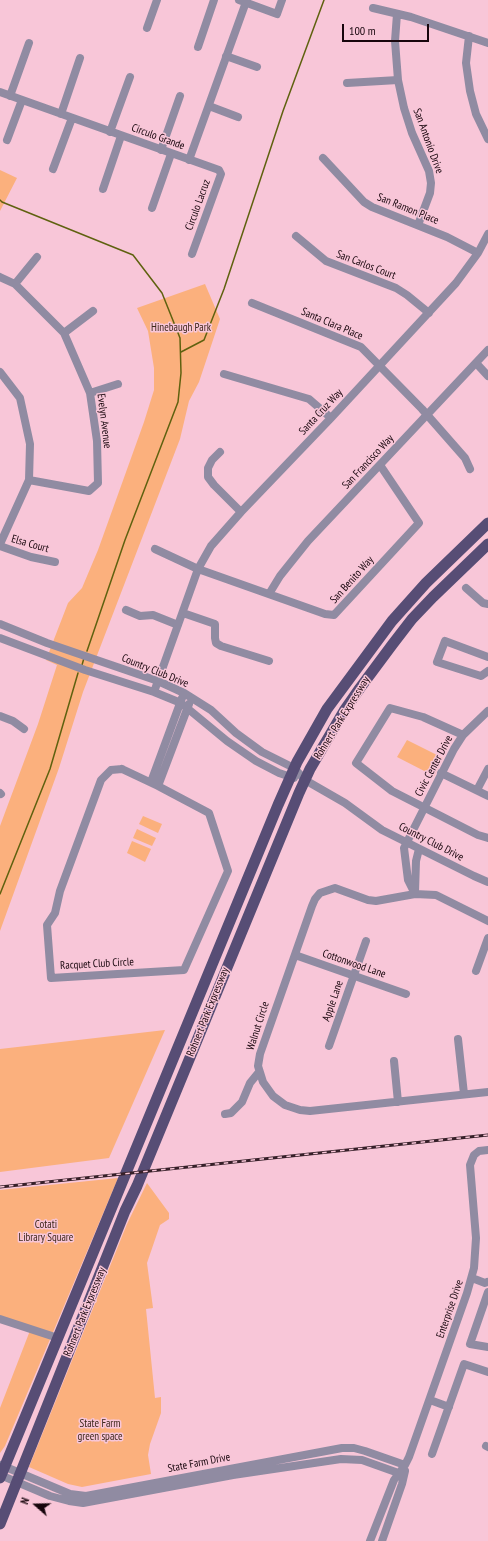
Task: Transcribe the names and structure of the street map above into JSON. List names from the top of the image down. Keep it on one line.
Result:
{"streets":{"main road":["Rohnert Park Expressway"],"street":["Circulo Grande","San Antonio Drive","Circulo Lacruz","San Ramon Place","San Carlos Court","Santa Clara Place","Santa Cruz Way","Evelyn Avenue","San Francisco Way","Elsa Court","San Benito Way","Country Club Drive","Civic Center Drive","Racquet Club Circle","Cottonwood Lane","Apple Lane","Walnut Circle","Enterprise Drive","State Farm Drive"]},"crossings":[["Circulo Grande","Circulo Lacruz"],["San Antonio Drive","San Ramon Place"],["San Ramon Place","Santa Cruz Way"],["San Carlos Court","Santa Cruz Way"],["Santa Clara Place","Santa Cruz Way"],["Santa Clara Place","San Francisco Way"],["Santa Cruz Way","San Benito Way"],["Santa Cruz Way","Country Club Drive"],["San Francisco Way","San Benito Way"],["Country Club Drive","Rohnert Park Expressway"],["Country Club Drive","Civic Center Drive"],["Rohnert Park Expressway","State Farm Drive"],["Cottonwood Lane","Apple Lane"],["Cottonwood Lane","Walnut Circle"],["Enterprise Drive","State Farm Drive"]],"parks":["Hinebaugh Park","Cotati Library Square","State Farm green space"],"scale_bar":"100 m","north":"left"}
